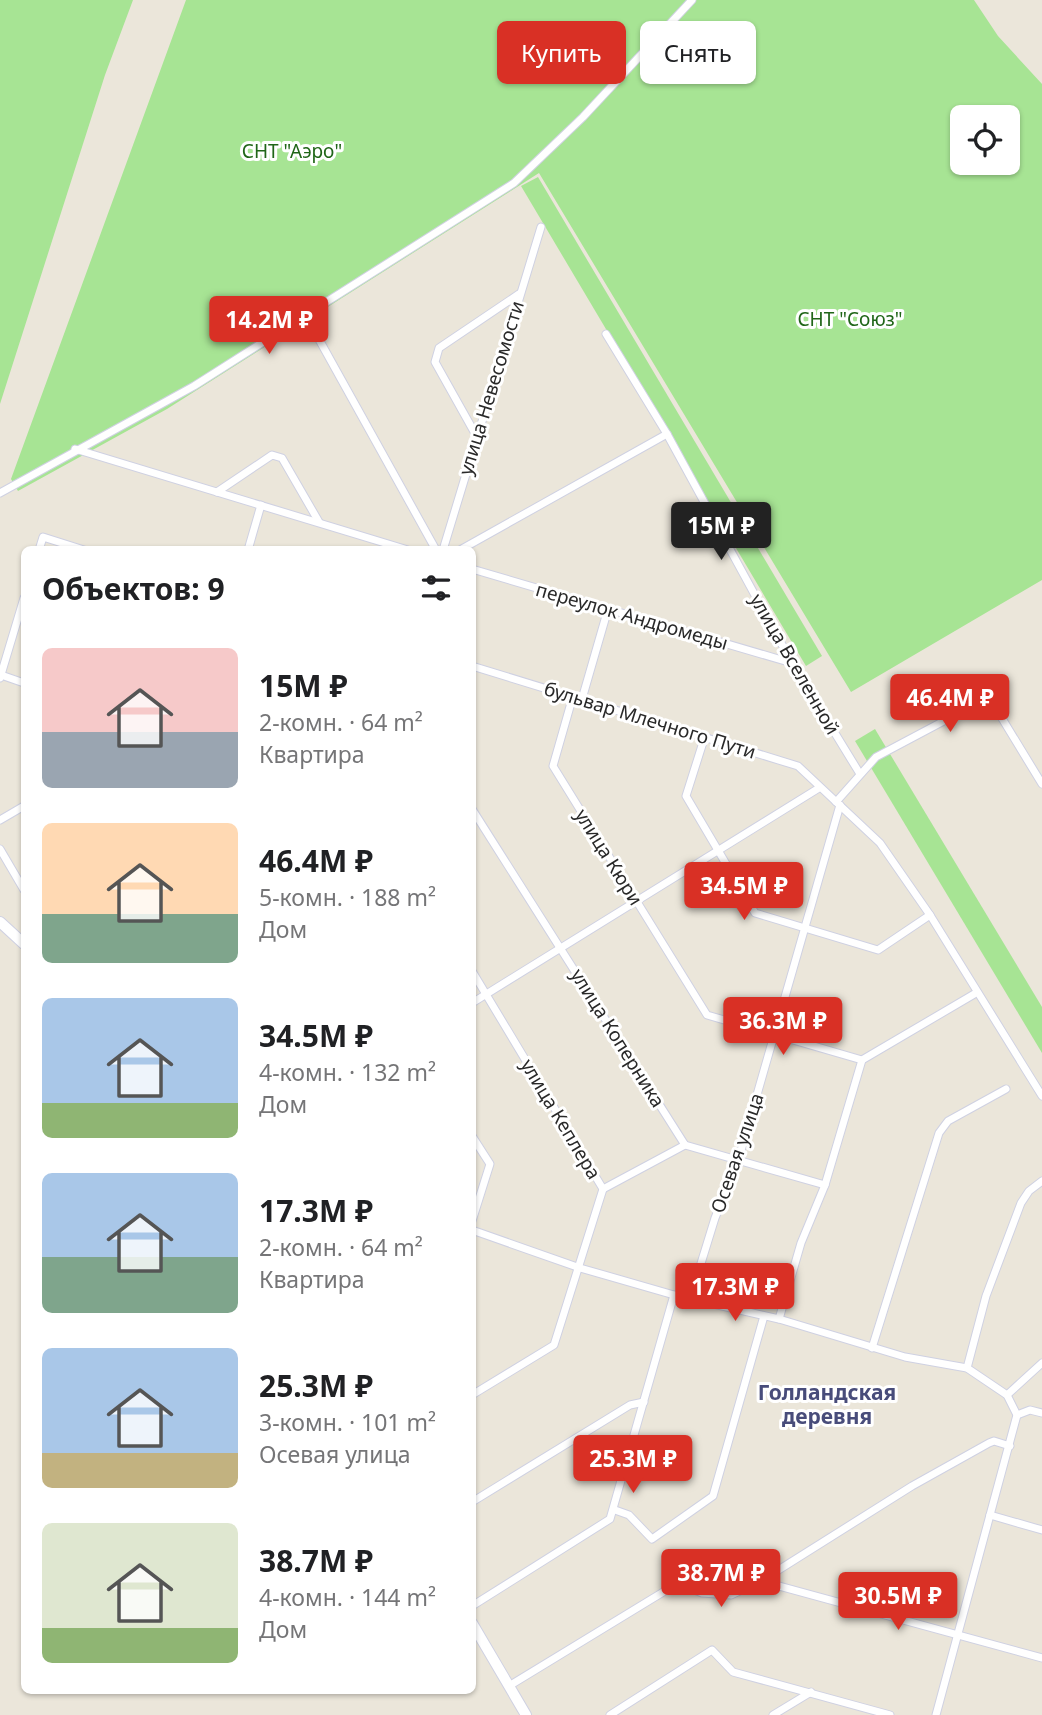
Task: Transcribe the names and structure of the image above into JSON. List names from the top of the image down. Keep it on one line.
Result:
{"streets":{"street":["улица Невесомости","переулок Андромеды","улица Вселенной","бульвар Млечного Пути","улица Кюри","улица Коперника","улица Кеплера","Осевая улица"]},"crossings":[["переулок Андромеды","улица Вселенной"],["бульвар Млечного Пути","улица Кюри"],["улица Кюри","Осевая улица"]],"districts":["Голландская деревня"],"parks":["СНТ \"Аэро\"","СНТ \"Союз\""],"page":{"chip":["Купить","Снять"],"price":["14.2M ₽","15M ₽","46.4M ₽","34.5M ₽","36.3M ₽","17.3M ₽","25.3M ₽","38.7M ₽","30.5M ₽"],"heading":"Объектов: 9","list":[{"name":"15M ₽","note":"2-комн. · 64 m² · Квартира"},{"name":"46.4M ₽","note":"5-комн. · 188 m² · Дом"},{"name":"34.5M ₽","note":"4-комн. · 132 m² · Дом"},{"name":"17.3M ₽","note":"2-комн. · 64 m² · Квартира"},{"name":"25.3M ₽","note":"3-комн. · 101 m² · Осевая улица"},{"name":"38.7M ₽","note":"4-комн. · 144 m² · Дом"}]}}
